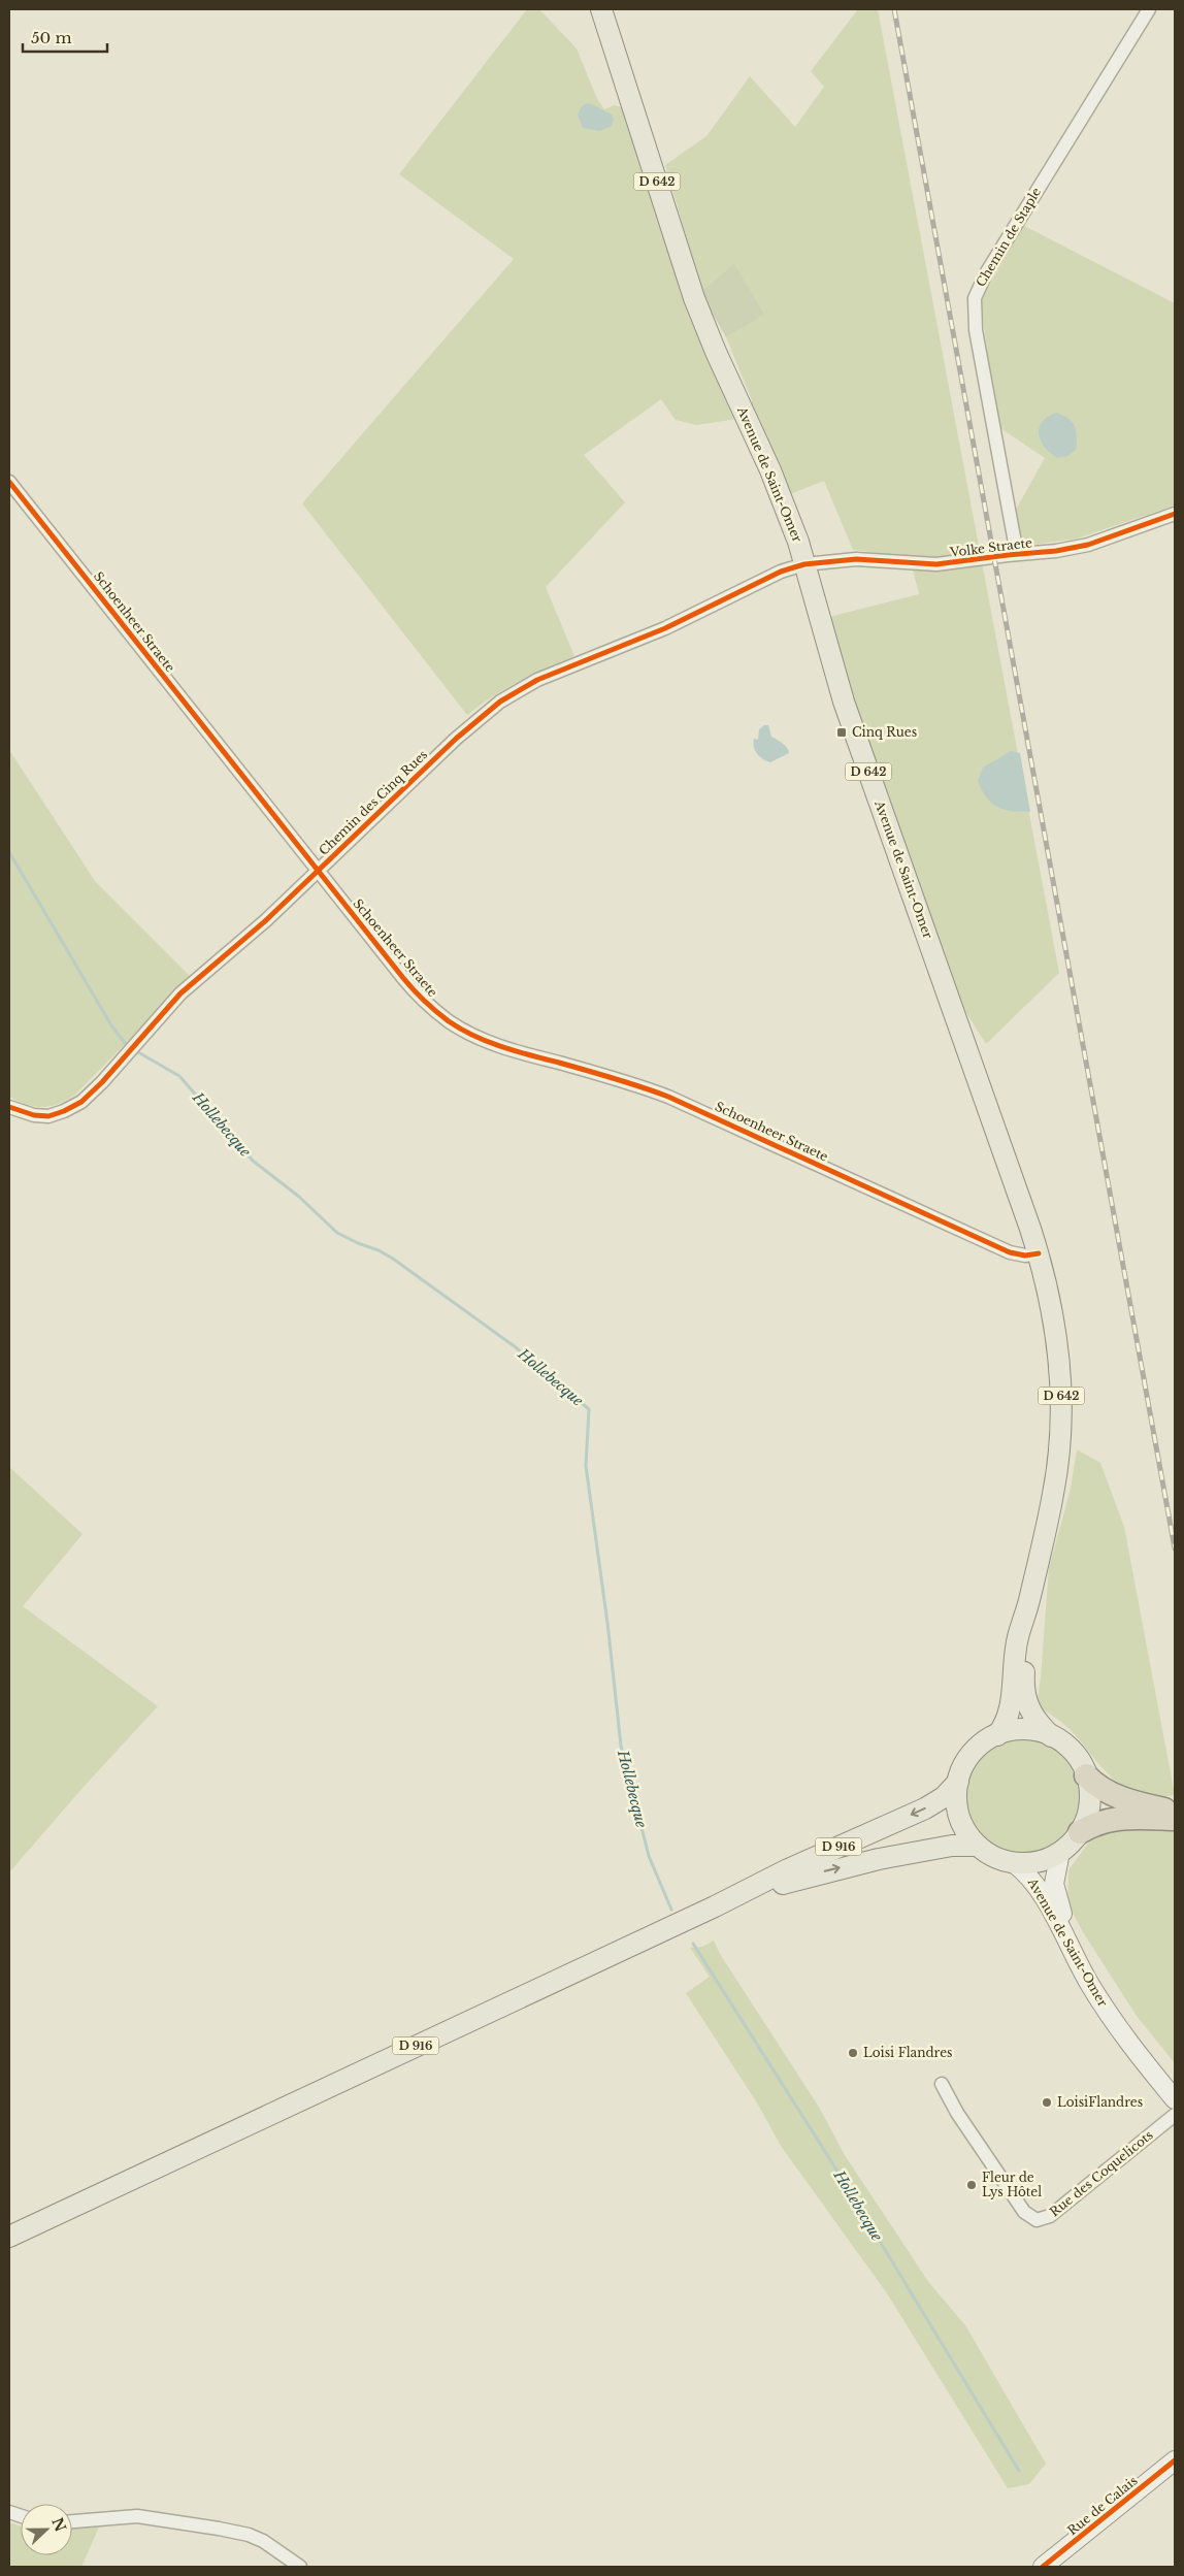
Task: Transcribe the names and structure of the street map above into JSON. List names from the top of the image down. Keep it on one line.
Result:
{"streets":{"main road":["D 642","Avenue de Saint-Omer","D 916","Rue de Calais"],"street":["Chemin de Staple","Volke Straete","Schoenheer Straete","Chemin des Cinq Rues","Rue des Coquelicots"]},"crossings":[["Chemin de Staple","Volke Straete"],["Avenue de Saint-Omer","Volke Straete"],["Avenue de Saint-Omer","Schoenheer Straete"],["Avenue de Saint-Omer","Chemin des Cinq Rues"],["Avenue de Saint-Omer","D 916"],["Volke Straete","Chemin des Cinq Rues"],["Schoenheer Straete","Chemin des Cinq Rues"]],"water":["Hollebecque"],"places":{"transit":["Cinq Rues"],"other":["Loisi Flandres","LoisiFlandres","Fleur de Lys Hôtel"]},"scale_bar":"50 m","north":"right"}
